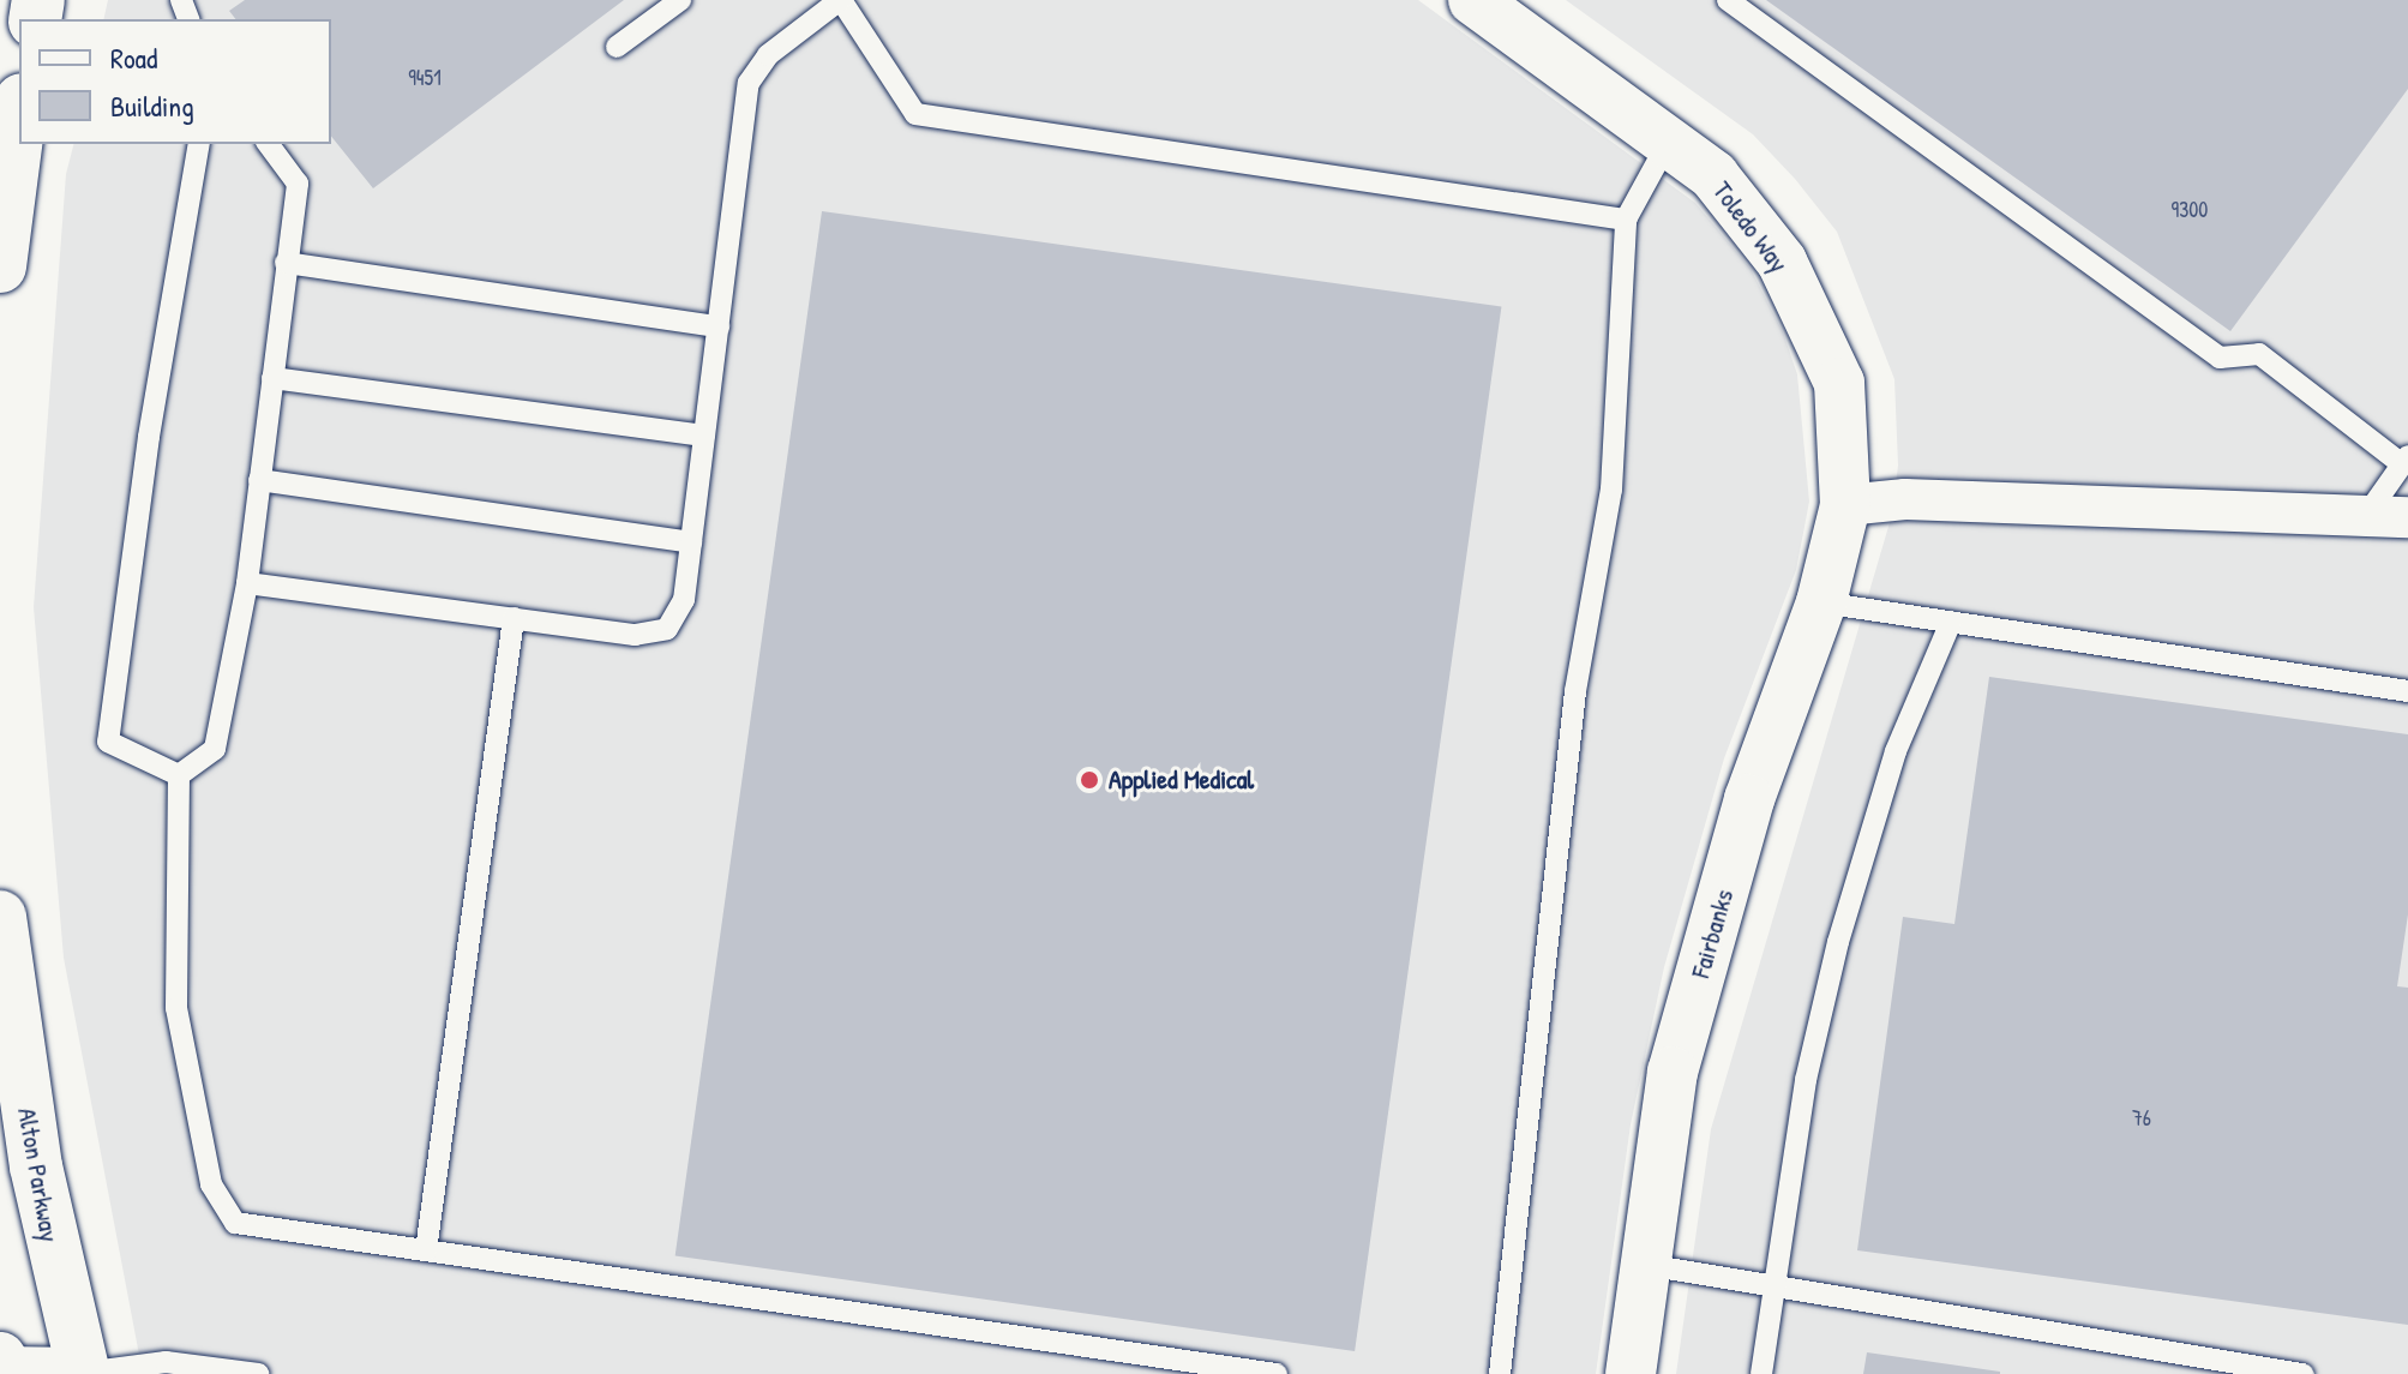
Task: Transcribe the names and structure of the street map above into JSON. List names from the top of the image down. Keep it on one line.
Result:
{"streets":{"main road":["Alton Parkway"],"street":["Toledo Way","Fairbanks"]},"crossings":[["Toledo Way","Fairbanks"]],"places":["Applied Medical"],"house_numbers":["9451","9300","76"],"legend":["Road","Building"]}
